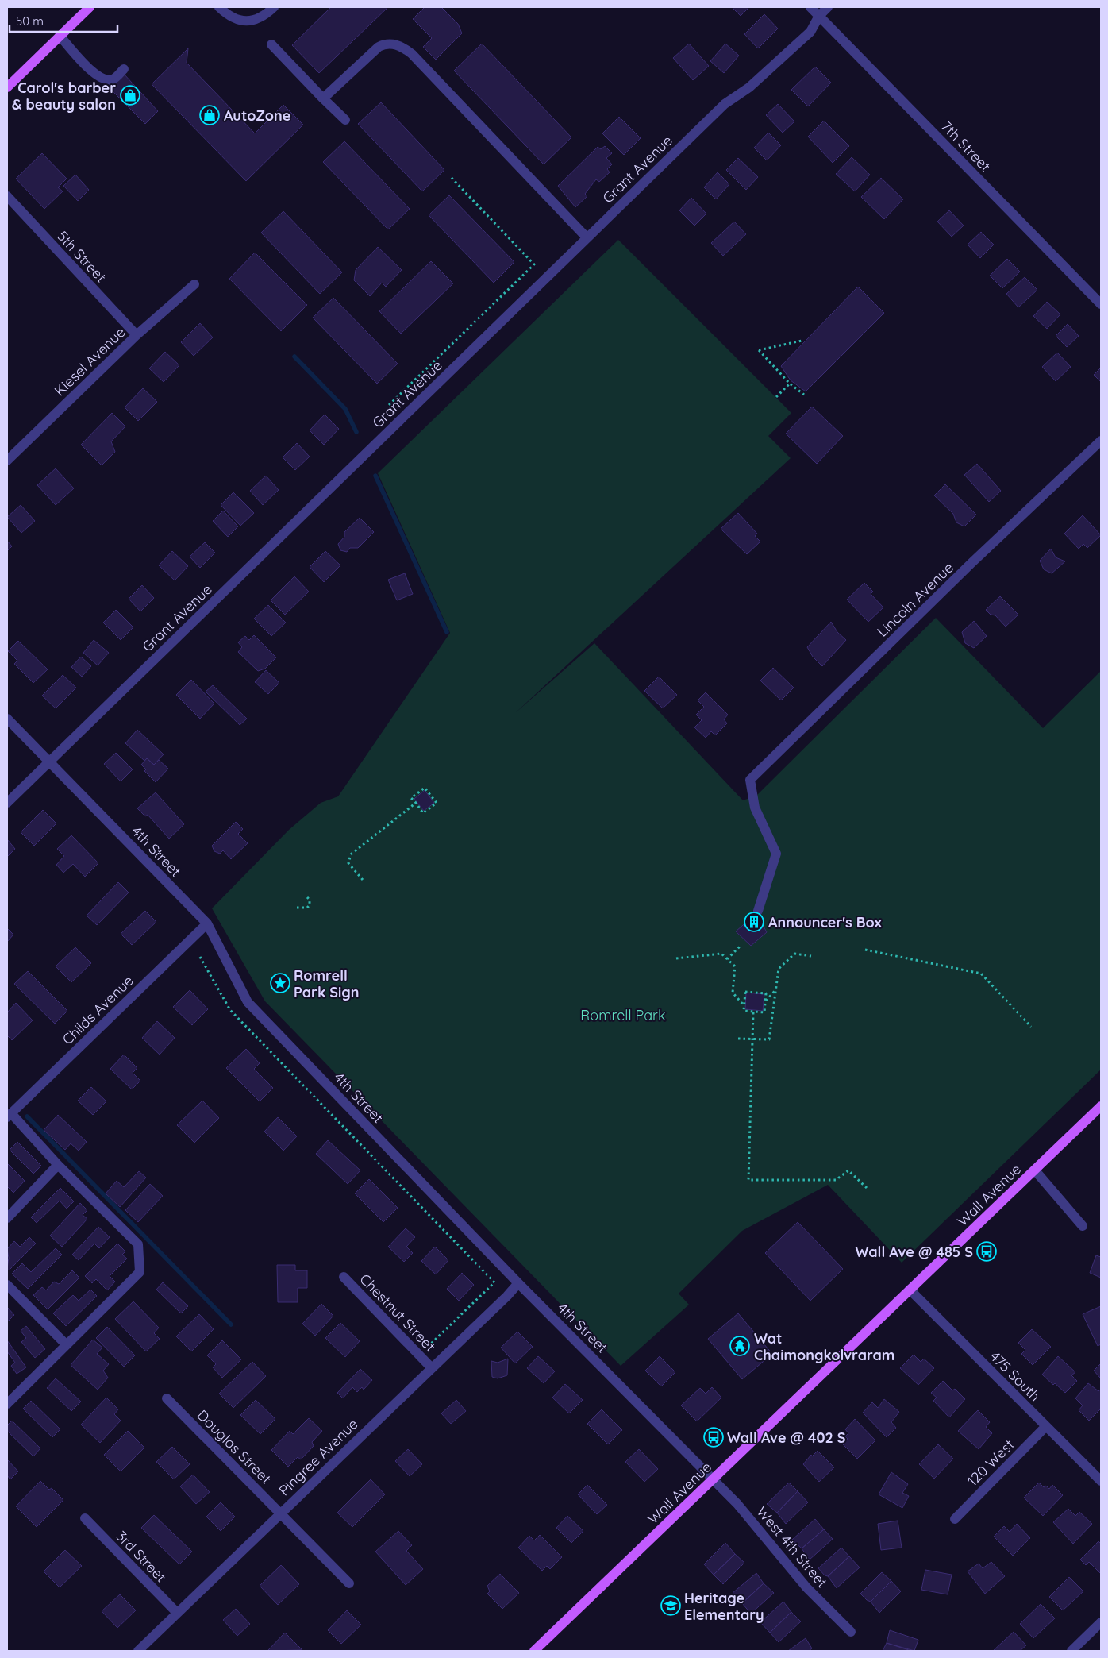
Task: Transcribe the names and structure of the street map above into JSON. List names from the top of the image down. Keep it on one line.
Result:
{"streets":{"main road":["Wall Avenue"],"street":["7th Street","Grant Avenue","5th Street","Kiesel Avenue","Lincoln Avenue","4th Street","Childs Avenue","Chestnut Street","475 South","Douglas Street","Pingree Avenue","120 West","West 4th Street","3rd Street"]},"crossings":[["7th Street","Grant Avenue"],["Grant Avenue","4th Street"],["5th Street","Kiesel Avenue"],["4th Street","Childs Avenue"],["4th Street","Wall Avenue"],["4th Street","Pingree Avenue"],["4th Street","West 4th Street"],["Wall Avenue","475 South"],["Wall Avenue","West 4th Street"],["Chestnut Street","Pingree Avenue"],["475 South","120 West"],["Douglas Street","Pingree Avenue"],["Pingree Avenue","3rd Street"]],"parks":["Romrell Park"],"places":{"shop":["Carol's barber & beauty salon","AutoZone"],"building":["Announcer's Box"],"place":["Romrell Park Sign"],"bus stop":["Wall Ave @ 485 S","Wall Ave @ 402 S"],"temple":["Wat Chaimongkolvraram"],"school or university":["Heritage Elementary"]},"scale_bar":"50 m"}
